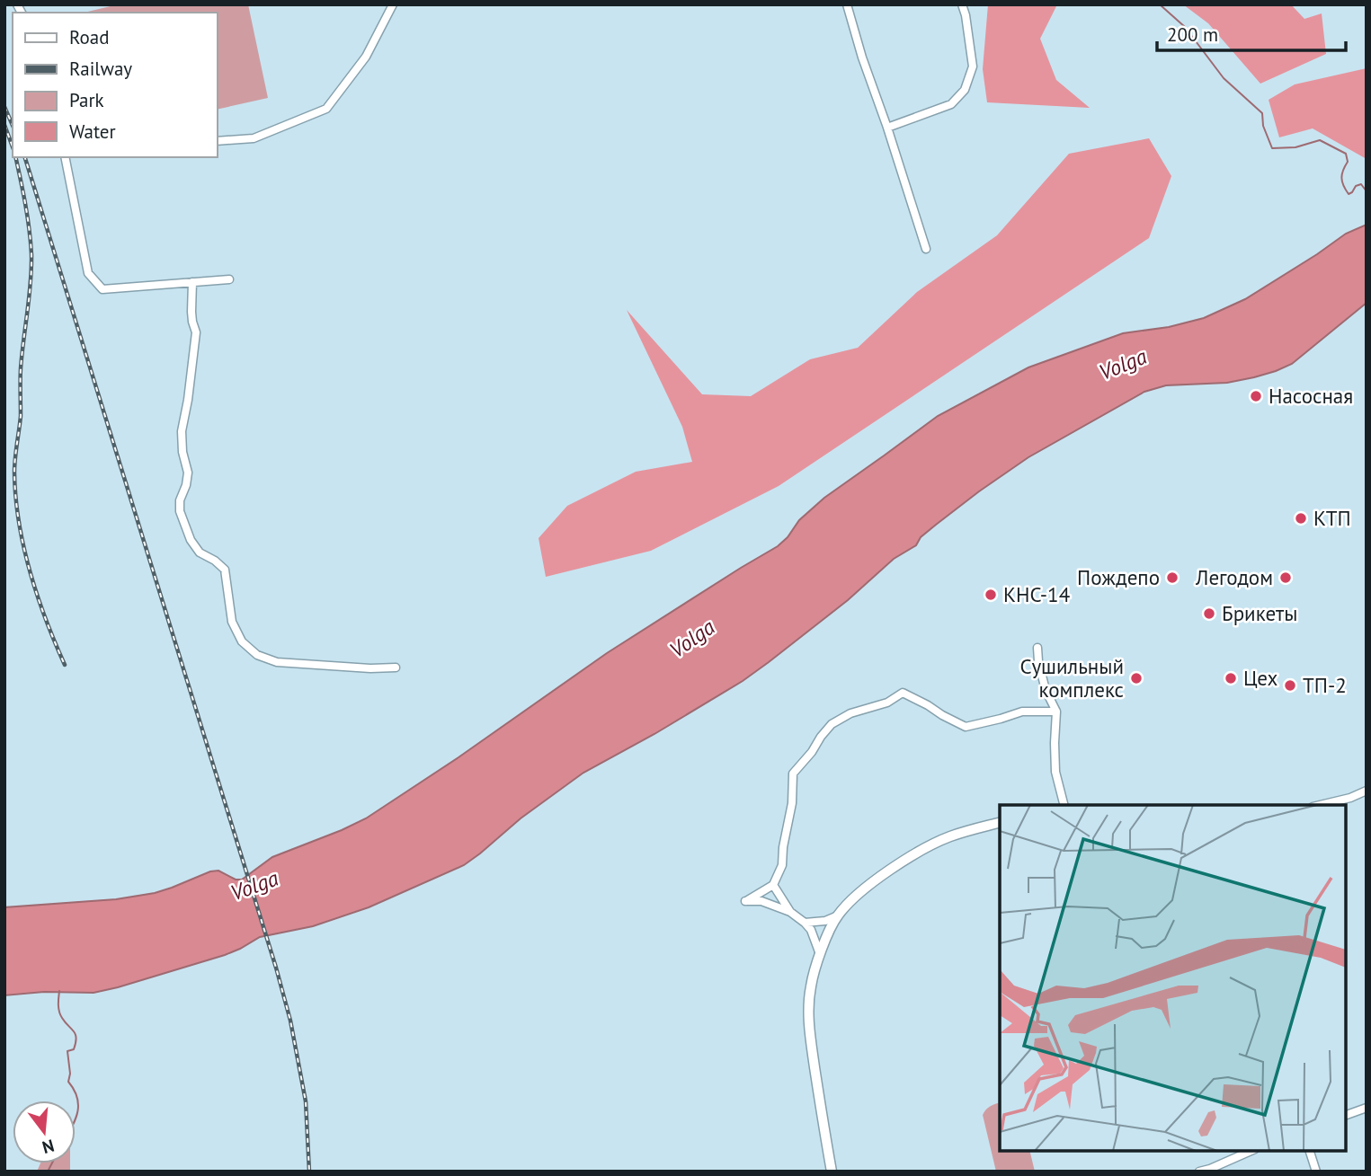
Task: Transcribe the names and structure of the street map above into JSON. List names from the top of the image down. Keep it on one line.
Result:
{"water":["Volga"],"places":["Насосная","КТП","Пождепо","Легодом","КНС-14","Брикеты","Сушильный комплекс","Цех","ТП-2"],"legend":["Road","Railway","Park","Water"],"scale_bar":"200 m","north":"bottom"}
